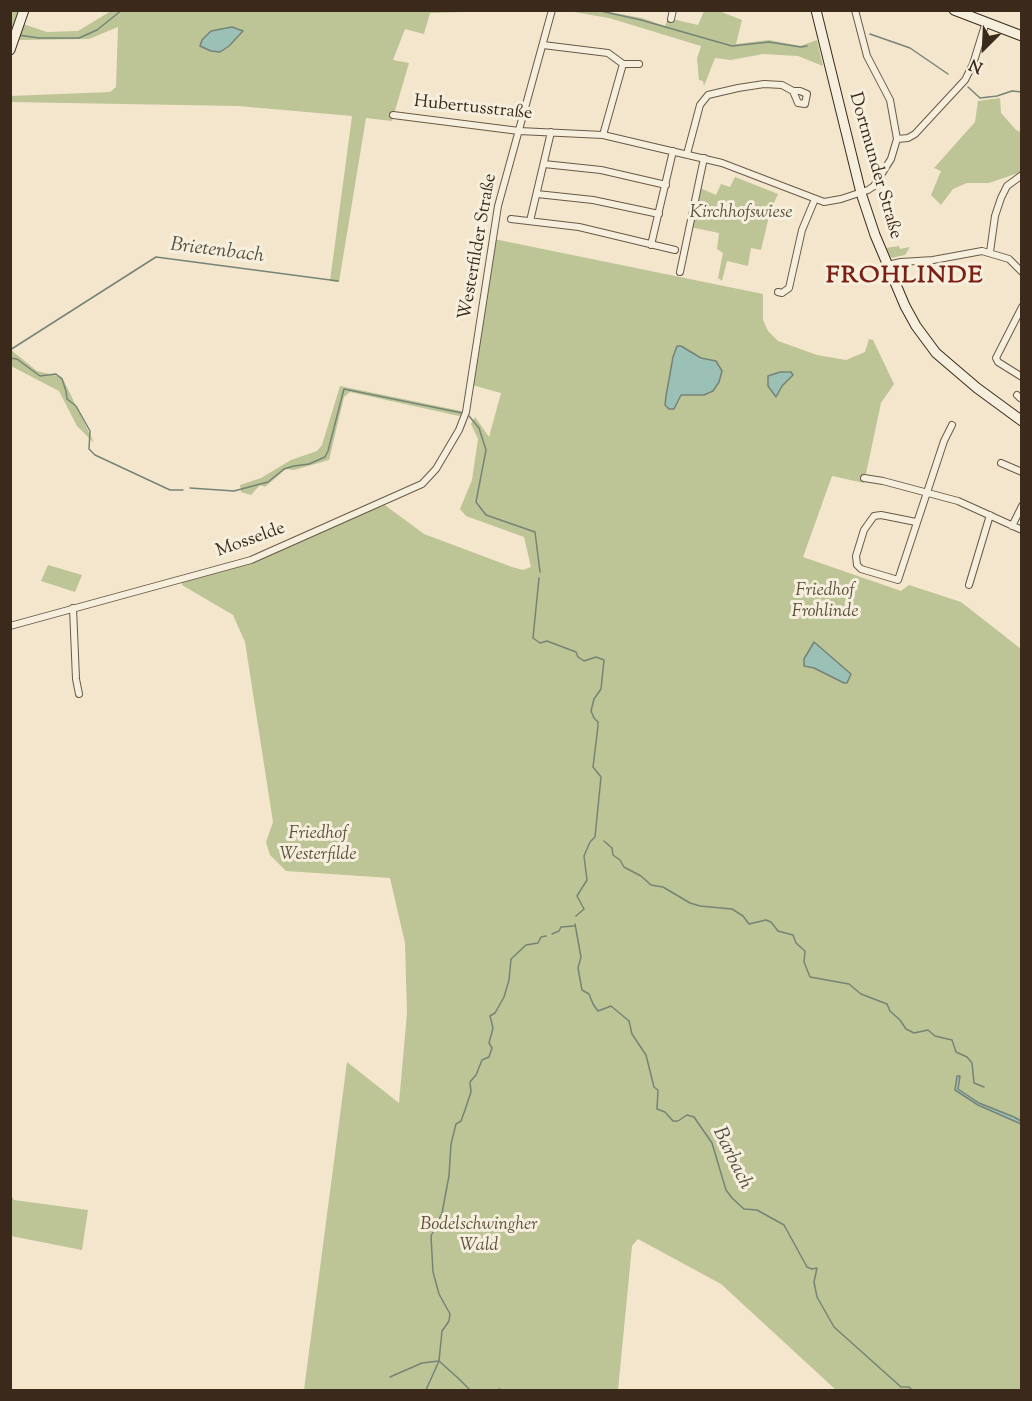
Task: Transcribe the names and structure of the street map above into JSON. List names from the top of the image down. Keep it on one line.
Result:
{"streets":{"main road":["Dortmunder Straße"],"street":["Hubertusstraße","Westerfilder Straße","Mosselde"]},"crossings":[["Hubertusstraße","Dortmunder Straße"],["Hubertusstraße","Westerfilder Straße"],["Westerfilder Straße","Mosselde"]],"districts":["FROHLINDE"],"water":["Brietenbach","Barbach"],"parks":["Kirchhofswiese","Friedhof Frohlinde","Friedhof Westerfilde","Bodelschwingher Wald"],"north":"bottom left"}
